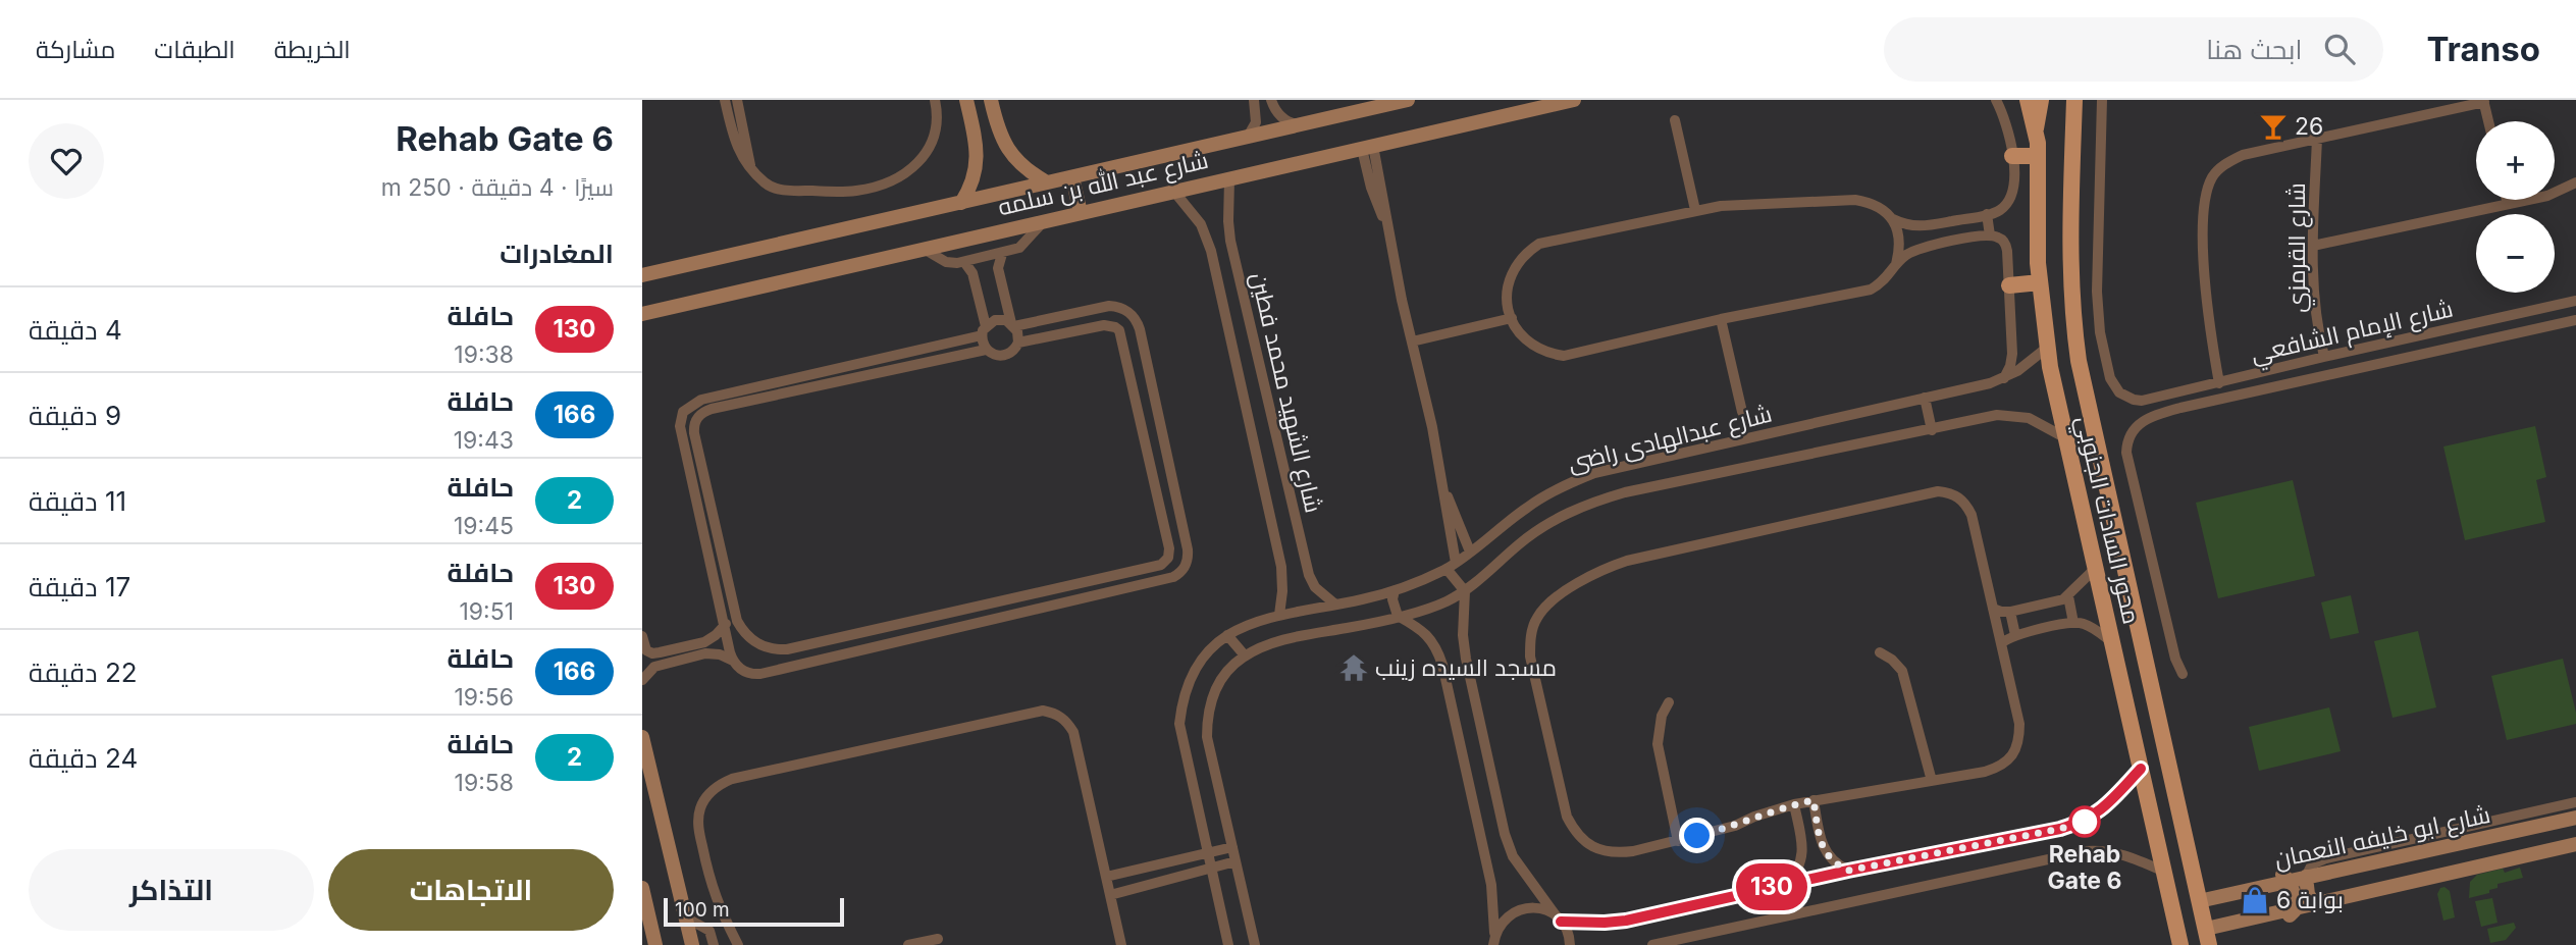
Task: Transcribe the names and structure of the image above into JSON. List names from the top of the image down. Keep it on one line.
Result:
{"streets":{"main road":["شارع عبد الله بن سلمه","محور السادات الجنوبي","شارع ابو خليفه النعمان"],"street":["شارع القرمزي","شارع الإمام الشافعي","شارع الشهيد محمد فطين","شارع عبدالهادى راضى"]},"crossings":[["شارع عبد الله بن سلمه","شارع الشهيد محمد فطين"],["شارع القرمزي","شارع الإمام الشافعي"],["شارع الشهيد محمد فطين","شارع عبدالهادى راضى"],["شارع عبدالهادى راضى","محور السادات الجنوبي"],["محور السادات الجنوبي","شارع ابو خليفه النعمان"]],"places":{"bar":["26"],"temple":["مسجد السيده زينب"],"other":["Rehab Gate 6"],"shop":["بوابة 6"]},"lines":["bus line 130"],"scale_bar":"100 m","page":{"header":"Transo","search":"ابحث هنا","nav":["الخريطة","الطبقات","مشاركة"],"on_map":"130","heading":[["Rehab Gate 6","سيرًا · 4 دقيقة · 250 m"],"المغادرات"],"map_buttons":["+","−"],"list":[{"mark":"130","name":"حافلة","note":"19:38","value":"4 دقيقة"},{"mark":"166","name":"حافلة","note":"19:43","value":"9 دقيقة"},{"mark":"2","name":"حافلة","note":"19:45","value":"11 دقيقة"},{"mark":"130","name":"حافلة","note":"19:51","value":"17 دقيقة"},{"mark":"166","name":"حافلة","note":"19:56","value":"22 دقيقة"},{"mark":"2","name":"حافلة","note":"19:58","value":"24 دقيقة"}],"buttons":["الاتجاهات","التذاكر"],"scale":"100 m"}}
